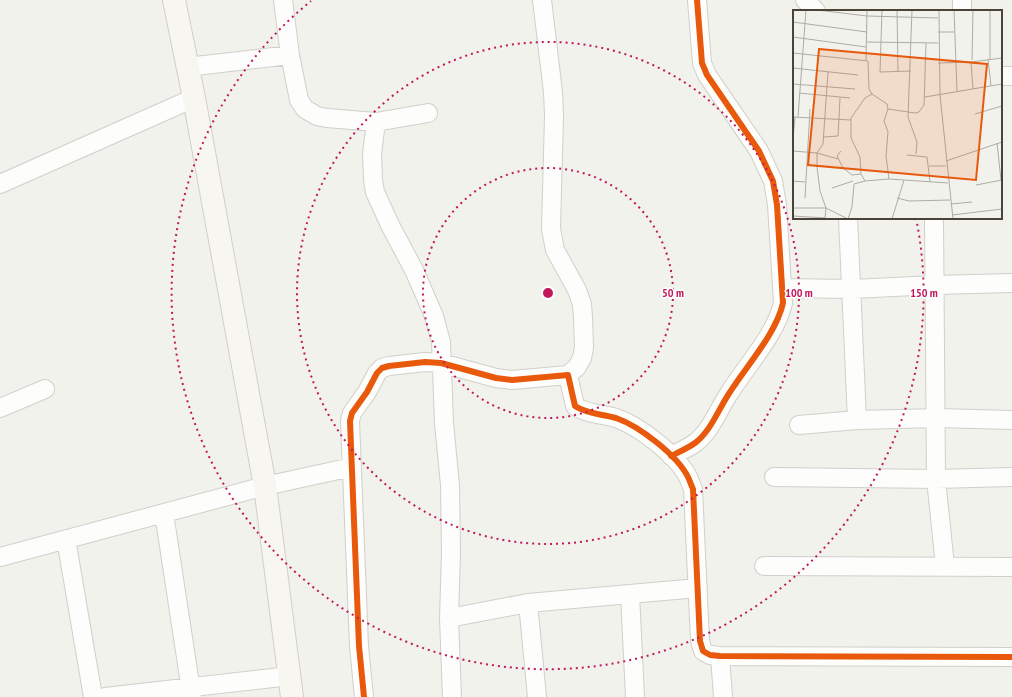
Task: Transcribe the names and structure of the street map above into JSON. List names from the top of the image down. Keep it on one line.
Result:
{"rings":["50 m","100 m","150 m"]}
